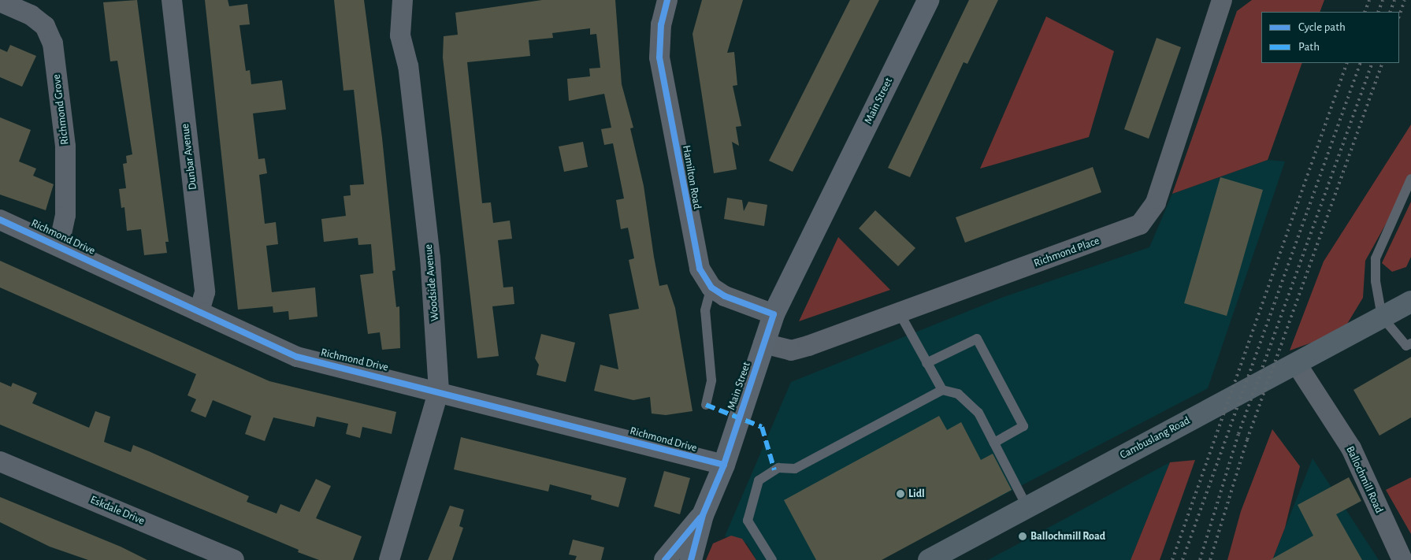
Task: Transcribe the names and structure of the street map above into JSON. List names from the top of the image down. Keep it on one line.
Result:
{"streets":{"main road":["Main Street","Cambuslang Road"],"street":["Richmond Grove","Dunbar Avenue","Hamilton Road","Richmond Drive","Richmond Place","Woodside Avenue","Ballochmill Road","Eskdale Drive"]},"crossings":[["Main Street","Hamilton Road"],["Main Street","Richmond Drive"],["Main Street","Richmond Place"],["Richmond Grove","Richmond Drive"],["Dunbar Avenue","Richmond Drive"],["Richmond Drive","Woodside Avenue"],["Cambuslang Road","Ballochmill Road"]],"places":["Lidl","Ballochmill Road"],"legend":["Cycle path","Path"]}
